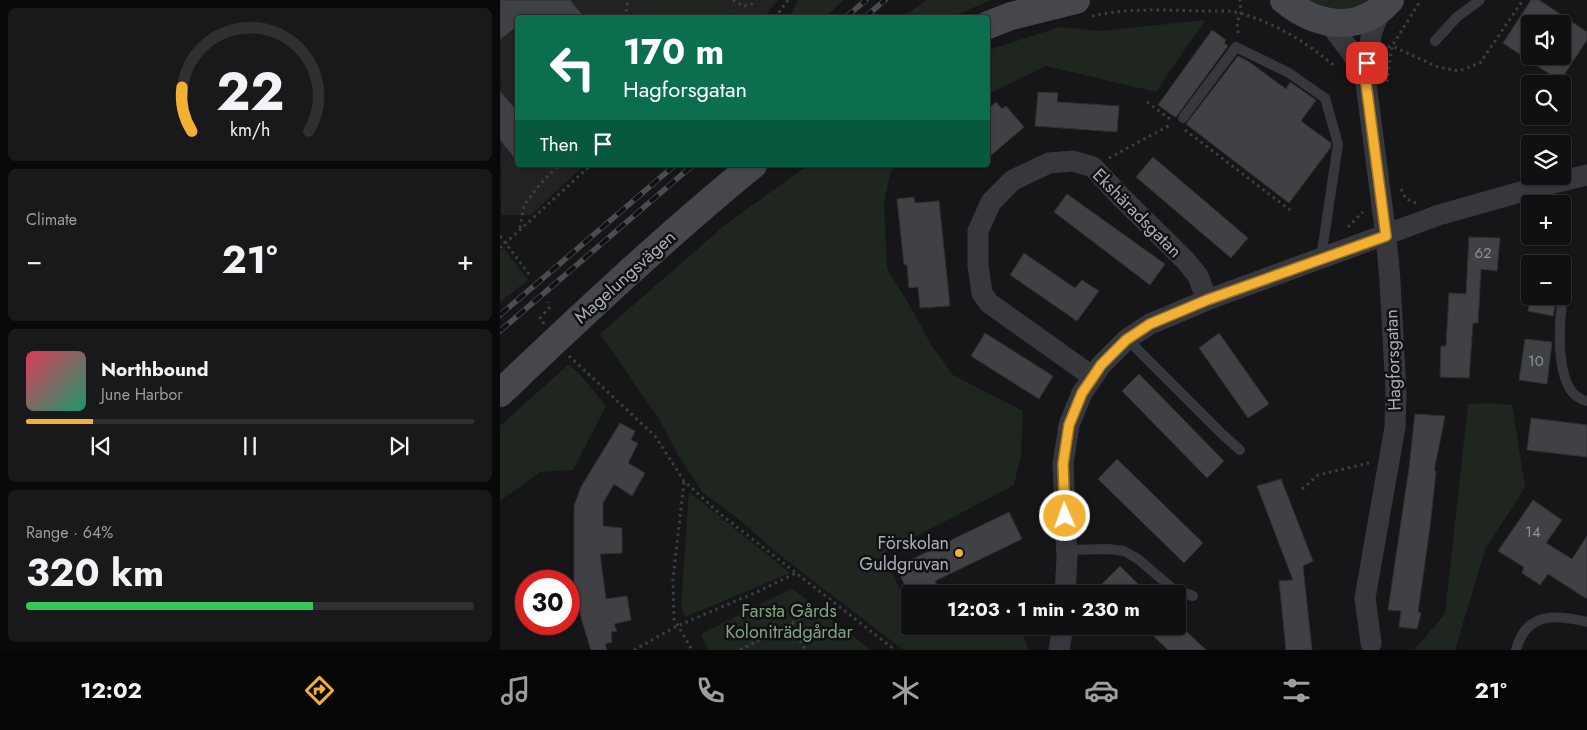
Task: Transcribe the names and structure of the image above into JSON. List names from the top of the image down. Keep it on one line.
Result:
{"streets":{"main road":["Magelungsvägen"],"street":["Ekshäradsgatan","Hagforsgatan"]},"parks":["Farsta Gårds Koloniträdgårdar"],"places":["Förskolan Guldgruvan"],"house_numbers":["62","10","14"],"page":{"map_buttons":["+","−"],"turn":["170 m","Hagforsgatan"],"then":"Then","tile":["Climate",["Range · 64%","320 km"]],"heat":["−","21°","+"],"song":["Northbound","June Harbor"],"limit":"30","trip":"12:03 · 1 min · 230 m","tabs":["12:02","21°"],"gauge":["22","km/h"]}}
